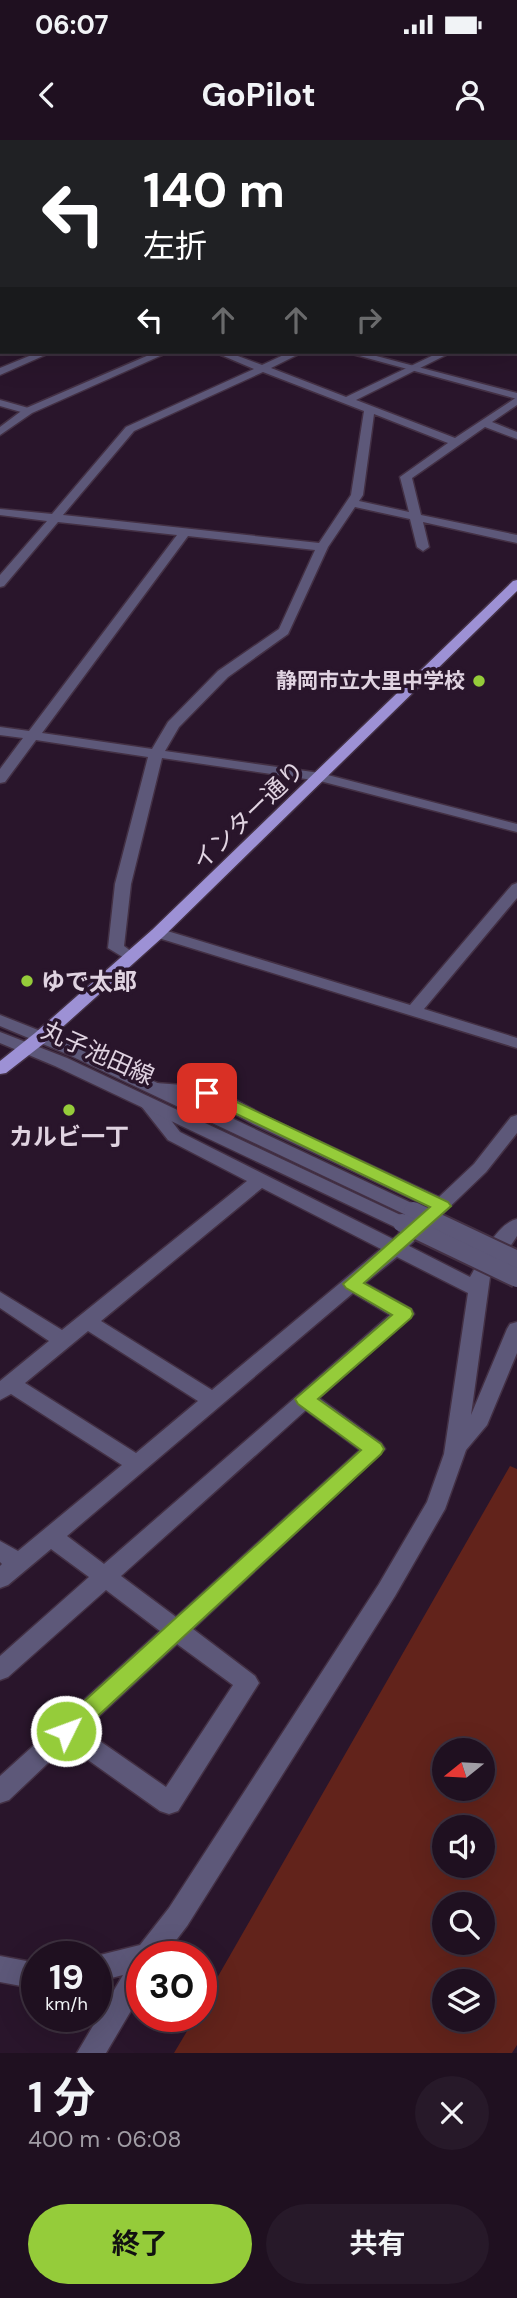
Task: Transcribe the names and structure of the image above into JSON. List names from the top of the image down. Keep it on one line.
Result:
{"streets":{"main road":["インター通り"],"street":["丸子池田線"]},"crossings":[["インター通り","丸子池田線"]],"places":["静岡市立大里中学校","ゆで太郎","カルビ一丁"],"north":"left","page":{"status":"06:07","header":"GoPilot","turn":["140 m","左折"],"speed":"19 km/h","limit":"30","heading":["1 分","400 m · 06:08"],"buttons":["終了","共有"]}}
